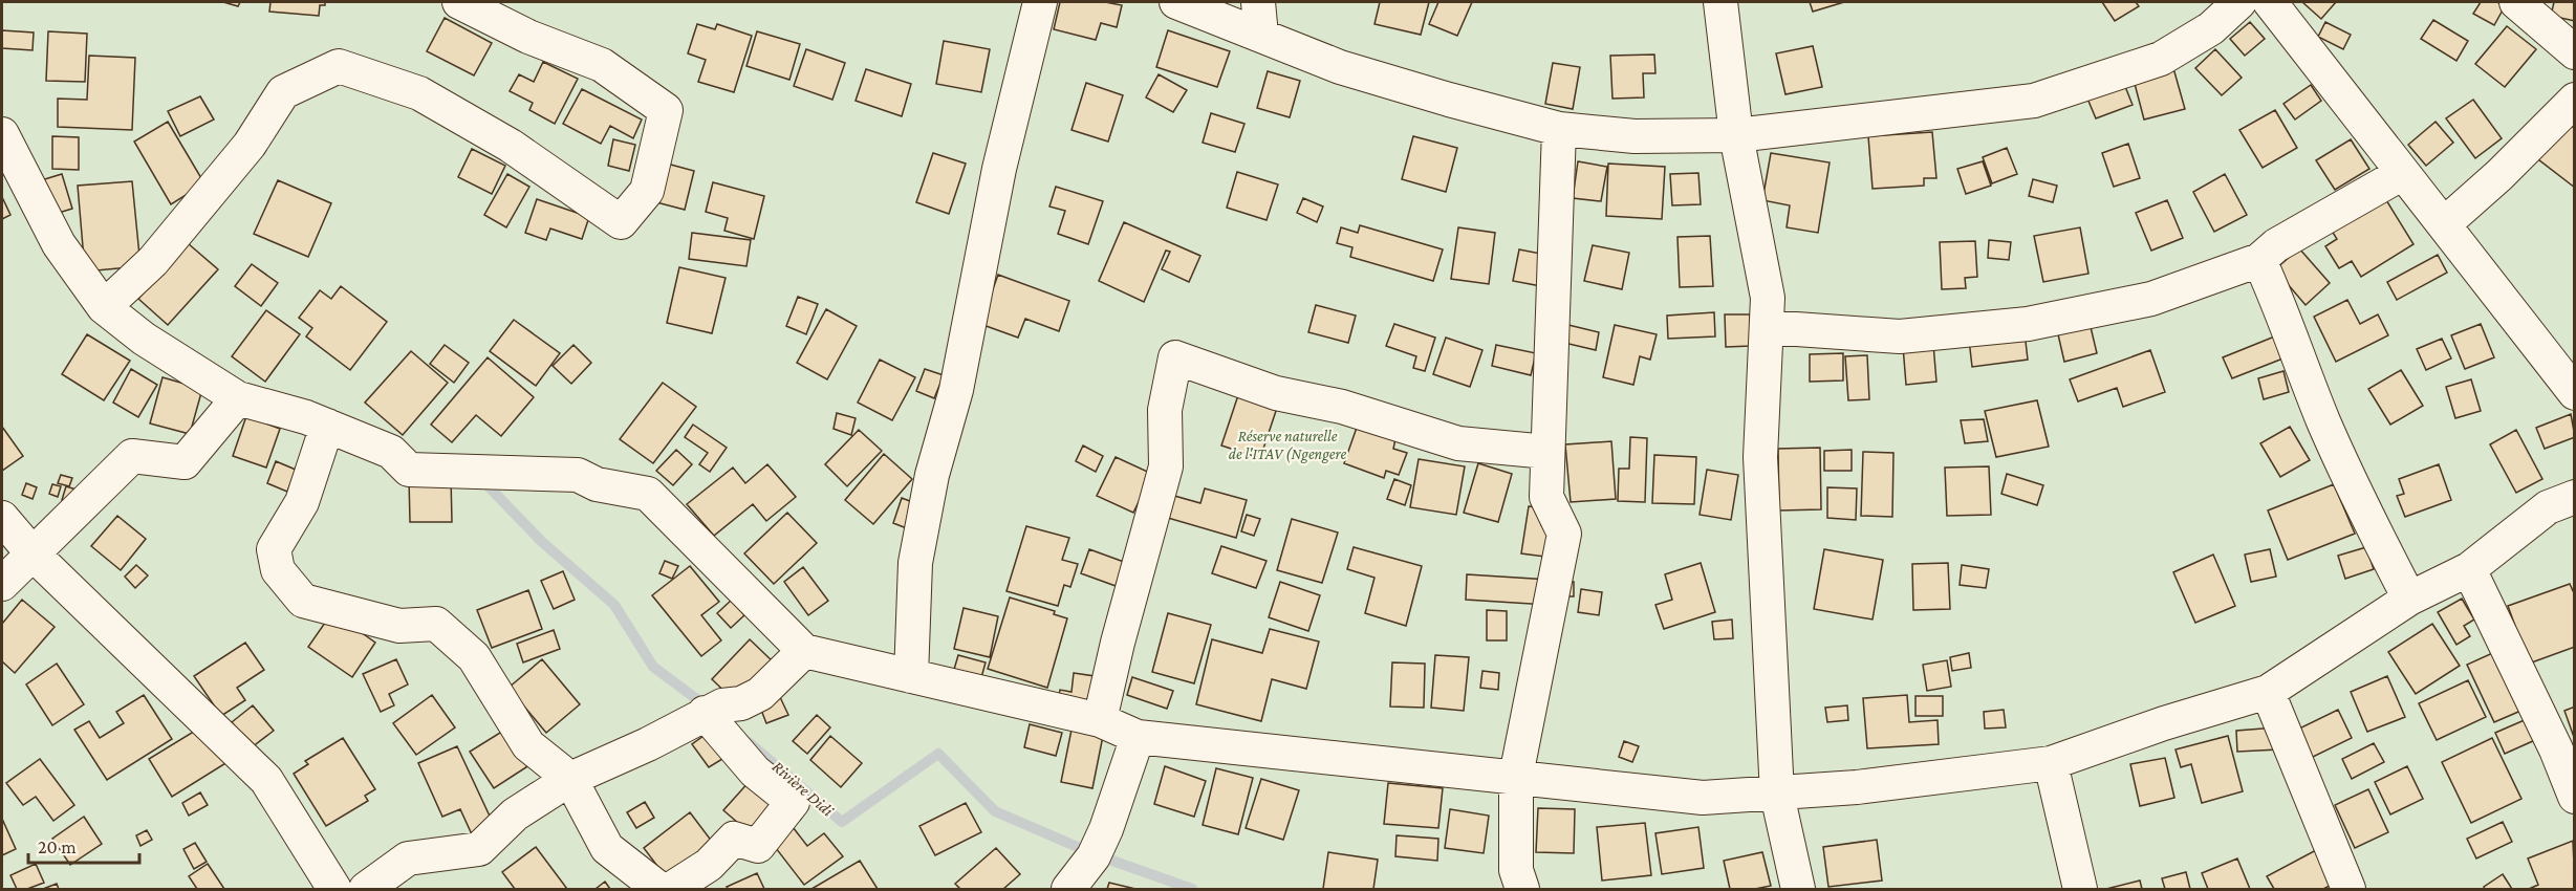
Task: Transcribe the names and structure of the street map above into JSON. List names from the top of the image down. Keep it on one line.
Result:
{"water":["Rivière Didi"],"parks":["Réserve naturelle de l'ITAV (Ngengere"],"scale_bar":"20 m"}
